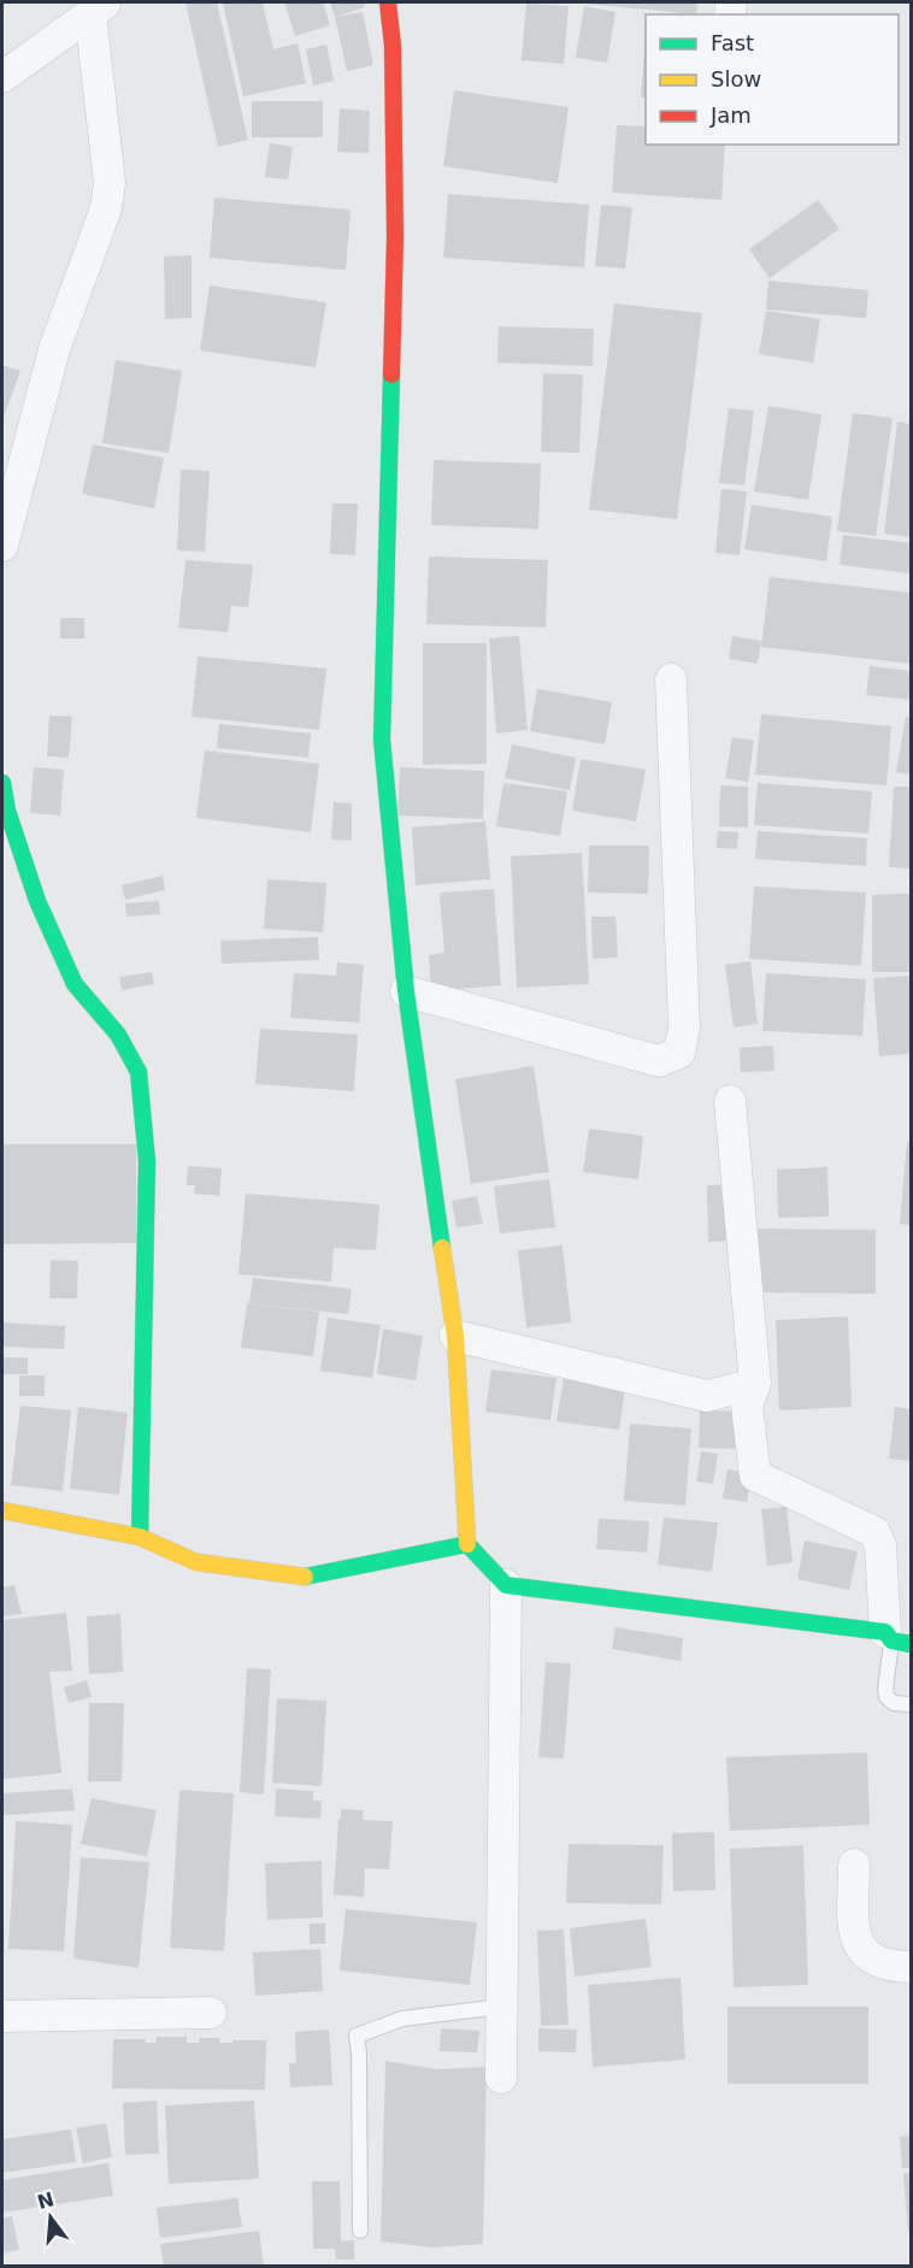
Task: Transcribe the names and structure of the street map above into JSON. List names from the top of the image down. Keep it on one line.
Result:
{"legend":["Fast","Slow","Jam"],"north":"top"}
